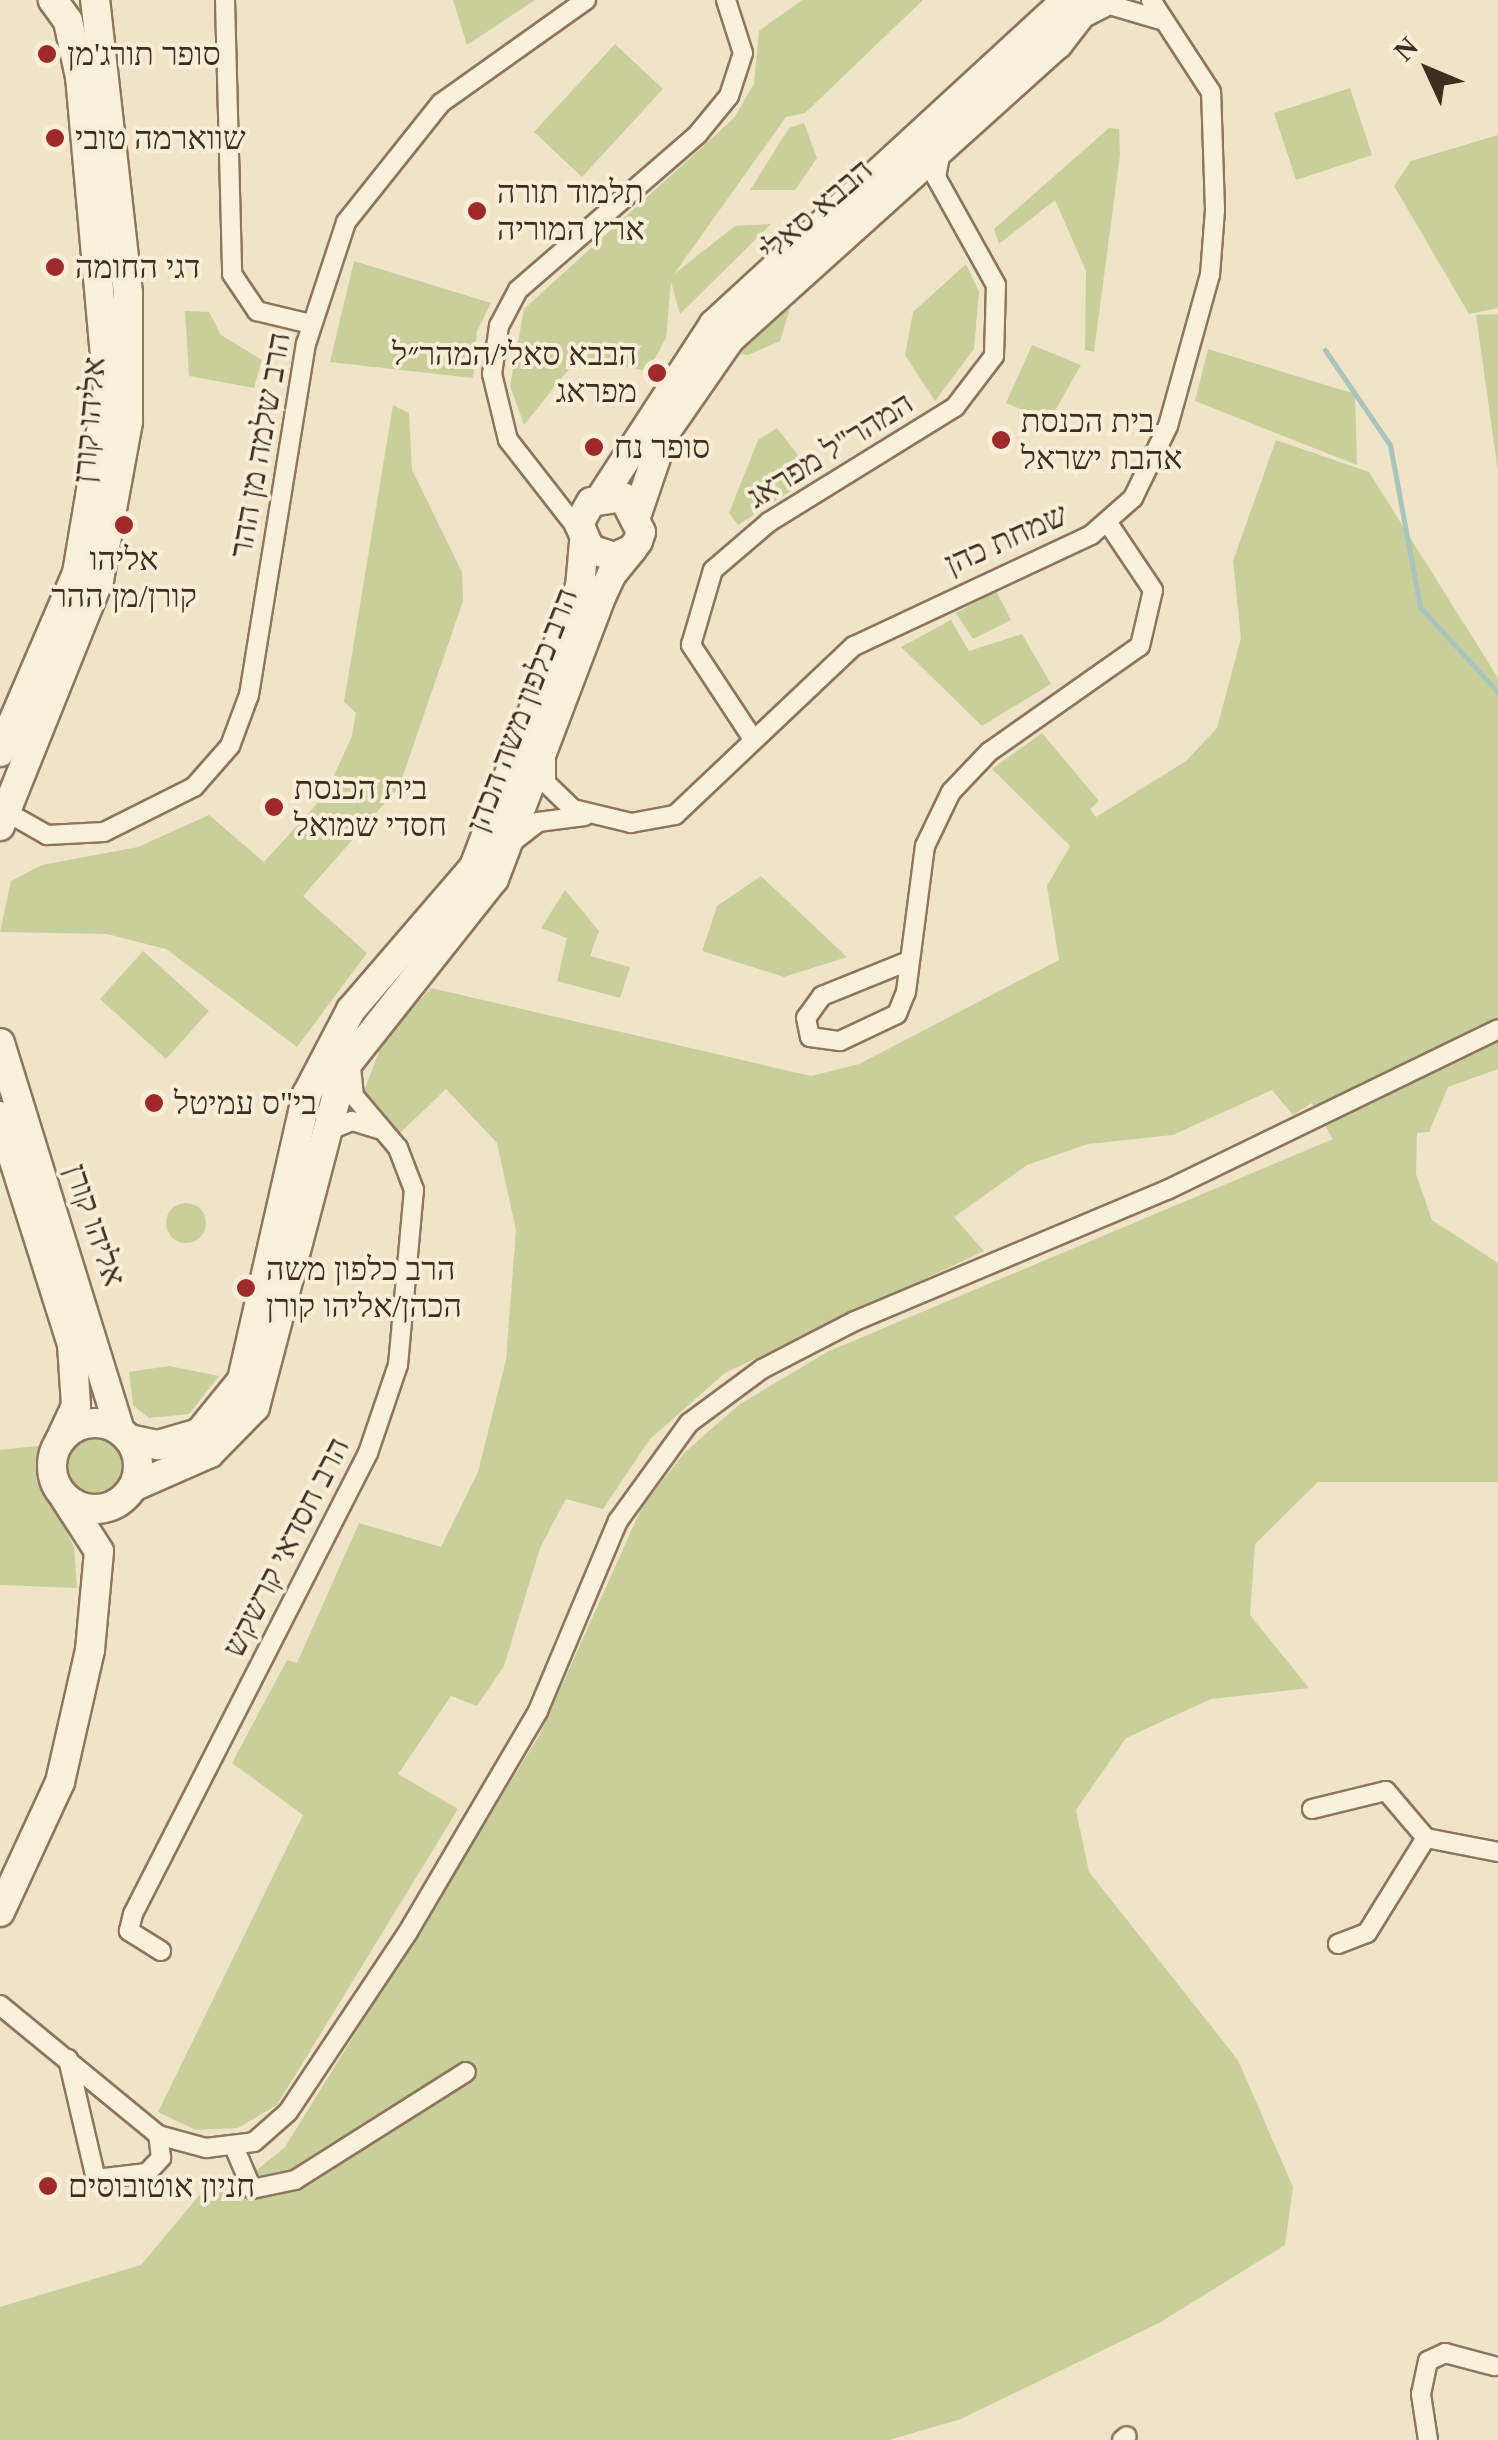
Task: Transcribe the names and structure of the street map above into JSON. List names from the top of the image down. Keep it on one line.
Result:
{"streets":{"street":["הבבא סאלי","אליהו קורן","הרב שלמה מן ההר","המהר\"ל מפראג","שמחת כהן","הרב כלפון משה הכהן","הרב חסדאי קרשקש"]},"crossings":[["הבבא סאלי","המהר\"ל מפראג"],["הבבא סאלי","הרב כלפון משה הכהן"],["אליהו קורן","הרב שלמה מן ההר"],["אליהו קורן","הרב כלפון משה הכהן"],["המהר\"ל מפראג","שמחת כהן"],["שמחת כהן","הרב כלפון משה הכהן"],["הרב כלפון משה הכהן","הרב חסדאי קרשקש"]],"places":["סופר תורג'מן","שווארמה טובי","תלמוד תורה ארץ המוריה","דגי החומה","הבבא סאלי/המהר״ל מפראג","בית הכנסת אהבת ישראל","סופר נח","אליהו קורן/מן ההר","בית הכנסת חסדי שמואל","בי\"ס עמיטל","הרב כלפון משה הכהן/אליהו קורן","חניון אוטובוסים"],"north":"top left"}
